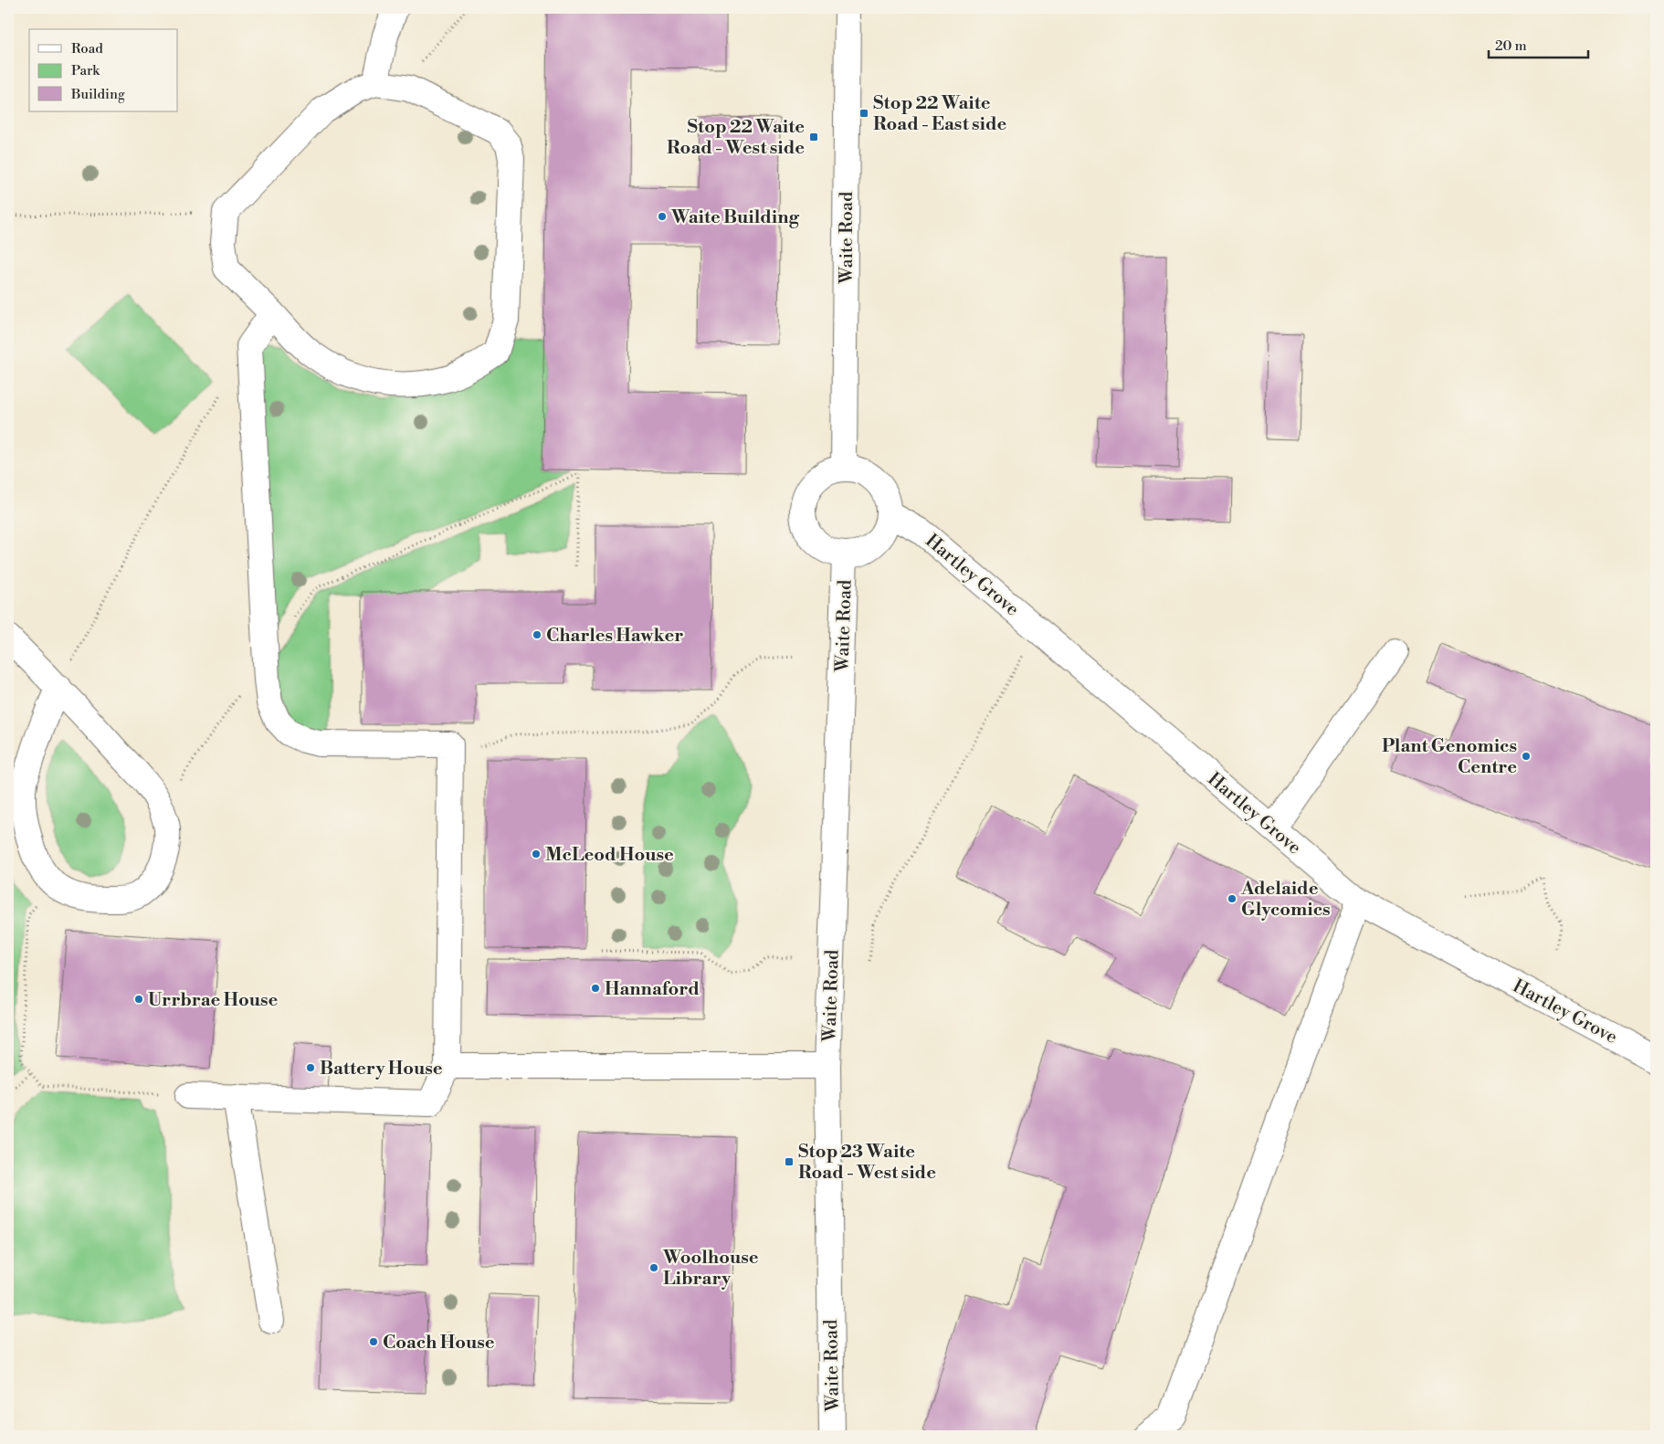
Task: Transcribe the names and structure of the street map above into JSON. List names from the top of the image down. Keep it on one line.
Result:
{"streets":{"street":["Waite Road","Hartley Grove"]},"crossings":[["Waite Road","Hartley Grove"]],"places":{"transit":["Stop 22 Waite Road - East side","Stop 22 Waite Road - West side","Stop 23 Waite Road - West side"],"other":["Waite Building","Charles Hawker","Plant Genomics Centre","McLeod House","Adelaide Glycomics","Hannaford","Urrbrae House","Battery House","Woolhouse Library","Coach House"]},"legend":["Road","Park","Building"],"scale_bar":"20 m"}
